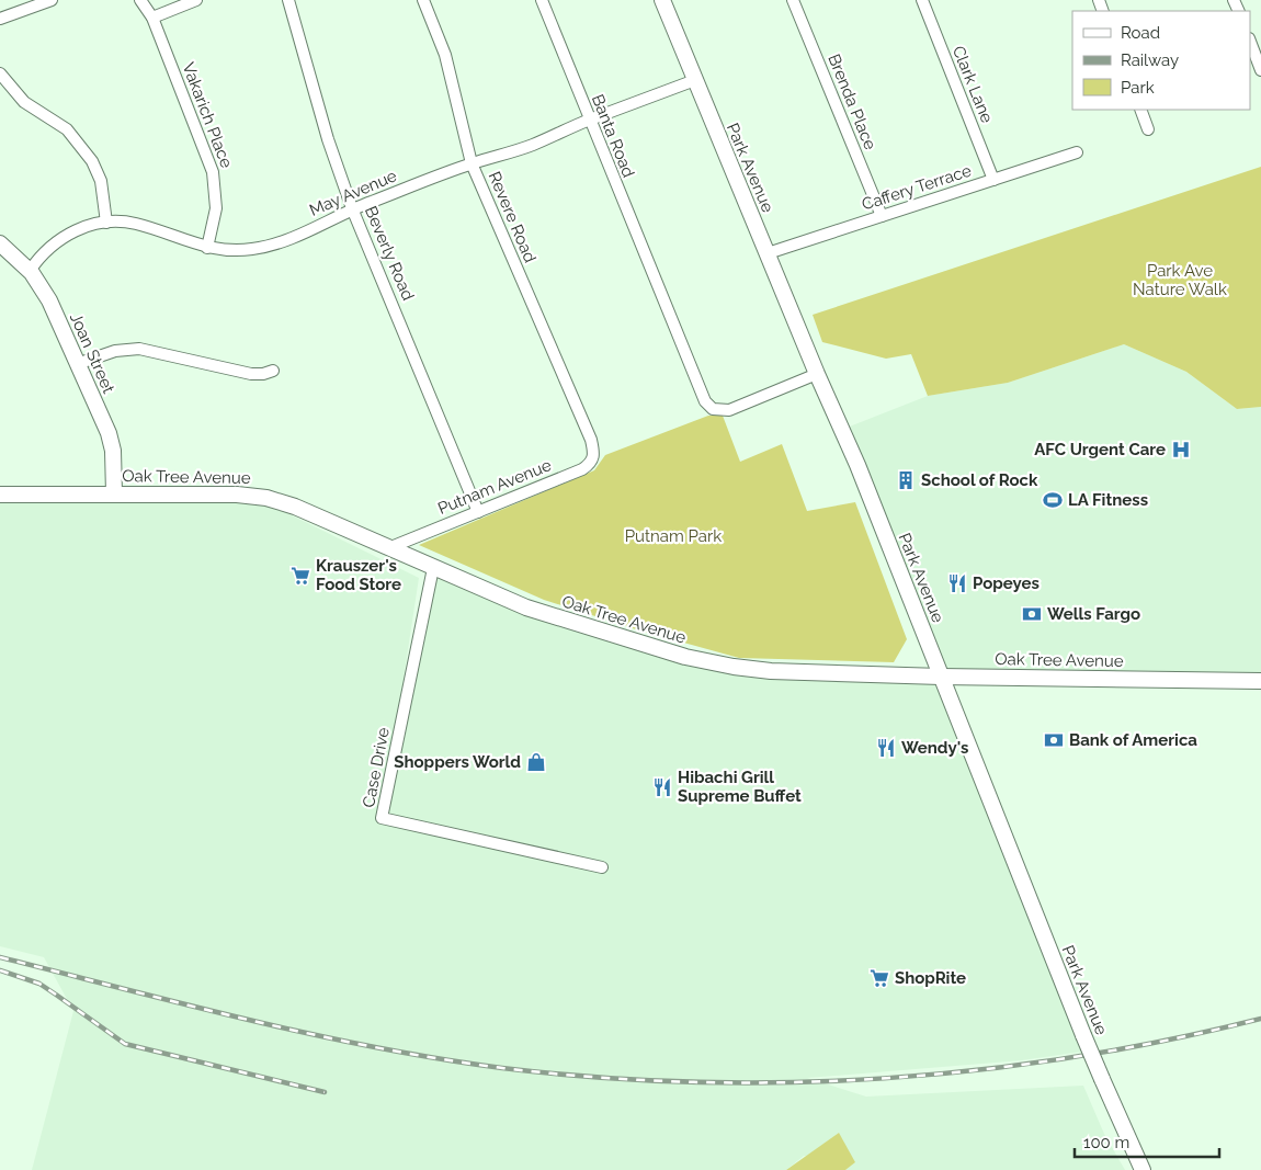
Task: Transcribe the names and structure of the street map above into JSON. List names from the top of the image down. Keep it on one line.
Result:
{"streets":{"street":["Clark Lane","Brenda Place","Vakarich Place","Banta Road","Park Avenue","Caffery Terrace","May Avenue","Revere Road","Beverly Road","Joan Street","Oak Tree Avenue","Putnam Avenue","Case Drive"]},"crossings":[["Clark Lane","Caffery Terrace"],["Brenda Place","Caffery Terrace"],["Vakarich Place","May Avenue"],["Banta Road","Park Avenue"],["Banta Road","May Avenue"],["Park Avenue","Caffery Terrace"],["Park Avenue","May Avenue"],["Park Avenue","Oak Tree Avenue"],["May Avenue","Revere Road"],["May Avenue","Beverly Road"],["May Avenue","Joan Street"],["Revere Road","Putnam Avenue"],["Beverly Road","Putnam Avenue"],["Joan Street","Oak Tree Avenue"],["Oak Tree Avenue","Putnam Avenue"],["Oak Tree Avenue","Case Drive"]],"parks":["Park Ave Nature Walk","Putnam Park"],"places":{"hospital":["AFC Urgent Care"],"building":["School of Rock"],"sports":["LA Fitness"],"supermarket":["Krauszer's Food Store","ShopRite"],"restaurant":["Popeyes","Wendy's","Hibachi Grill Supreme Buffet"],"bank":["Wells Fargo","Bank of America"],"shop":["Shoppers World"]},"legend":["Road","Railway","Park"],"scale_bar":"100 m"}
